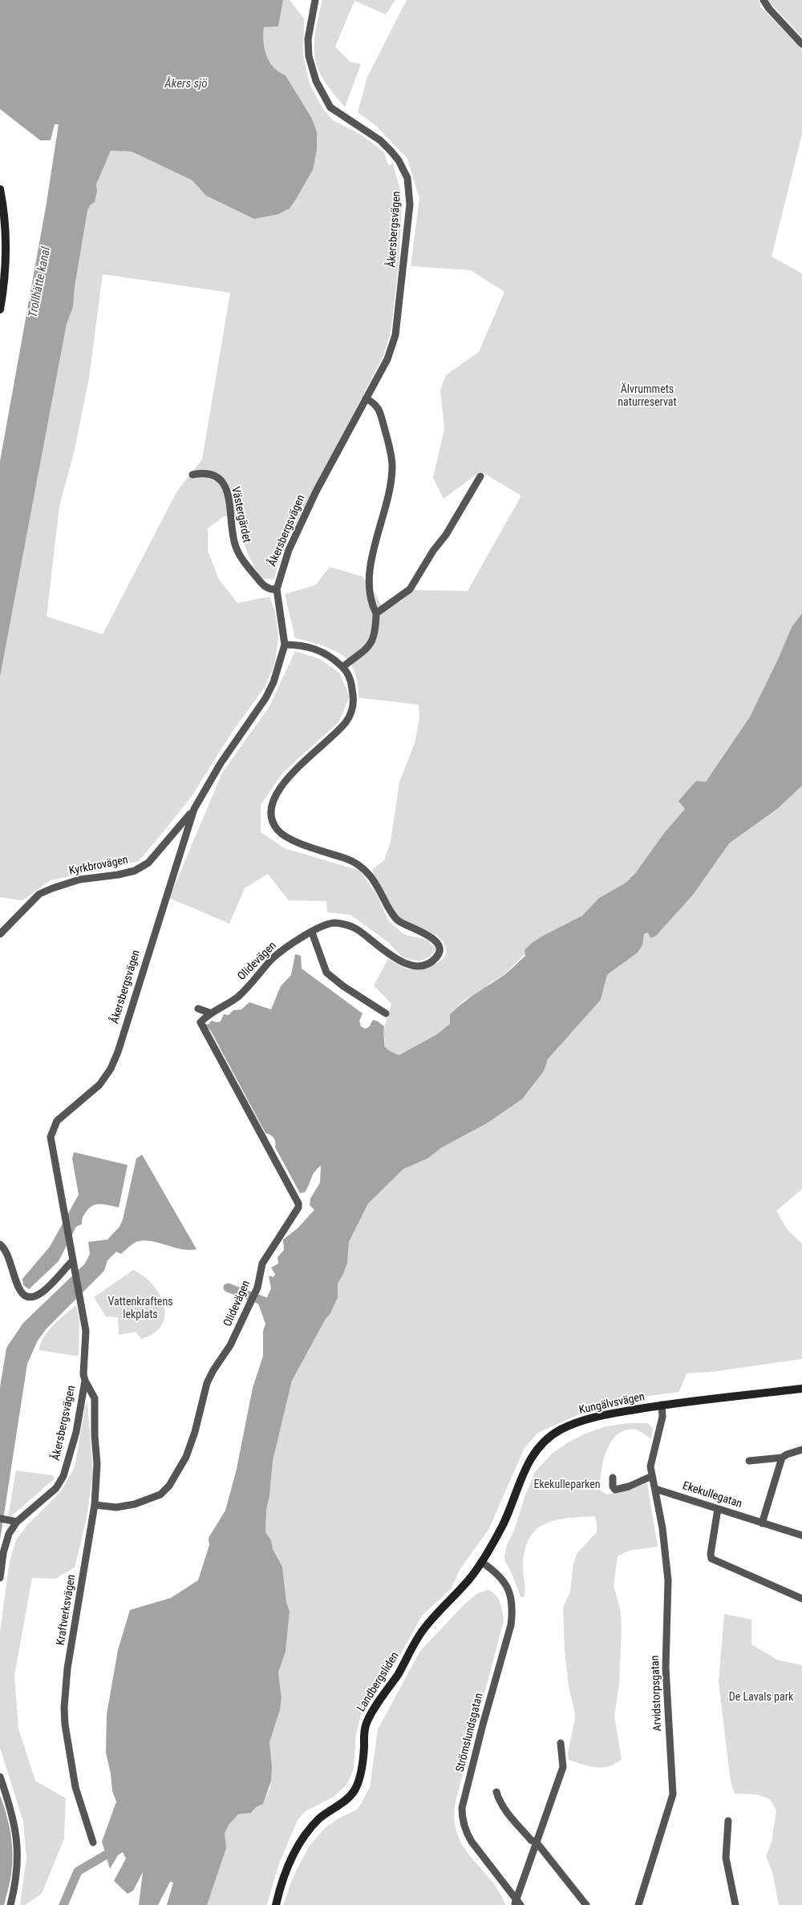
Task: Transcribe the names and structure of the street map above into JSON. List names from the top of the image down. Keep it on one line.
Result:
{"streets":{"street":["Åkersbergsvägen","Västergärdet","Kyrkbrovägen","Olidevägen","Kungälvsvägen","Ekekullegatan","Kraftverksvägen","Landbergsliden","Arvidstorpsgatan","Strömslundsgatan"]},"crossings":[["Åkersbergsvägen","Västergärdet"],["Åkersbergsvägen","Kyrkbrovägen"],["Åkersbergsvägen","Olidevägen"],["Åkersbergsvägen","Kraftverksvägen"],["Olidevägen","Kraftverksvägen"],["Kungälvsvägen","Landbergsliden"],["Kungälvsvägen","Arvidstorpsgatan"],["Kungälvsvägen","Strömslundsgatan"],["Ekekullegatan","Arvidstorpsgatan"],["Landbergsliden","Strömslundsgatan"]],"water":["Åkers sjö","Trollhätte kanal"],"parks":["Älvrummets naturreservat","Vattenkraftens lekplats","Ekekulleparken","De Lavals park"]}
